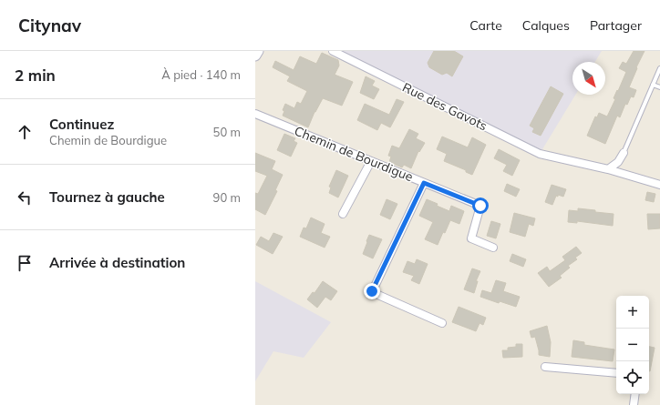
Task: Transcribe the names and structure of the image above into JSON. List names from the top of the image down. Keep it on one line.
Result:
{"streets":{"street":["Rue des Gavots","Chemin de Bourdigue"]},"north":"bottom right","page":{"header":"Citynav","nav":["Carte","Calques","Partager"],"heading":["2 min","À pied · 140 m"],"list":[["Continuez","Chemin de Bourdigue","50 m"],["Tournez à gauche","90 m"],"Arrivée à destination"],"map_buttons":["+","−"]}}
